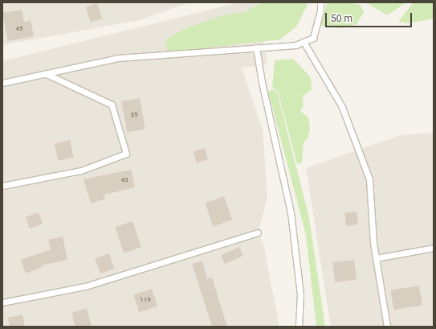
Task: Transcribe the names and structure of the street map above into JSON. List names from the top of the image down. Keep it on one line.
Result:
{"house_numbers":["45","35","43","119"],"scale_bar":"50 m"}
